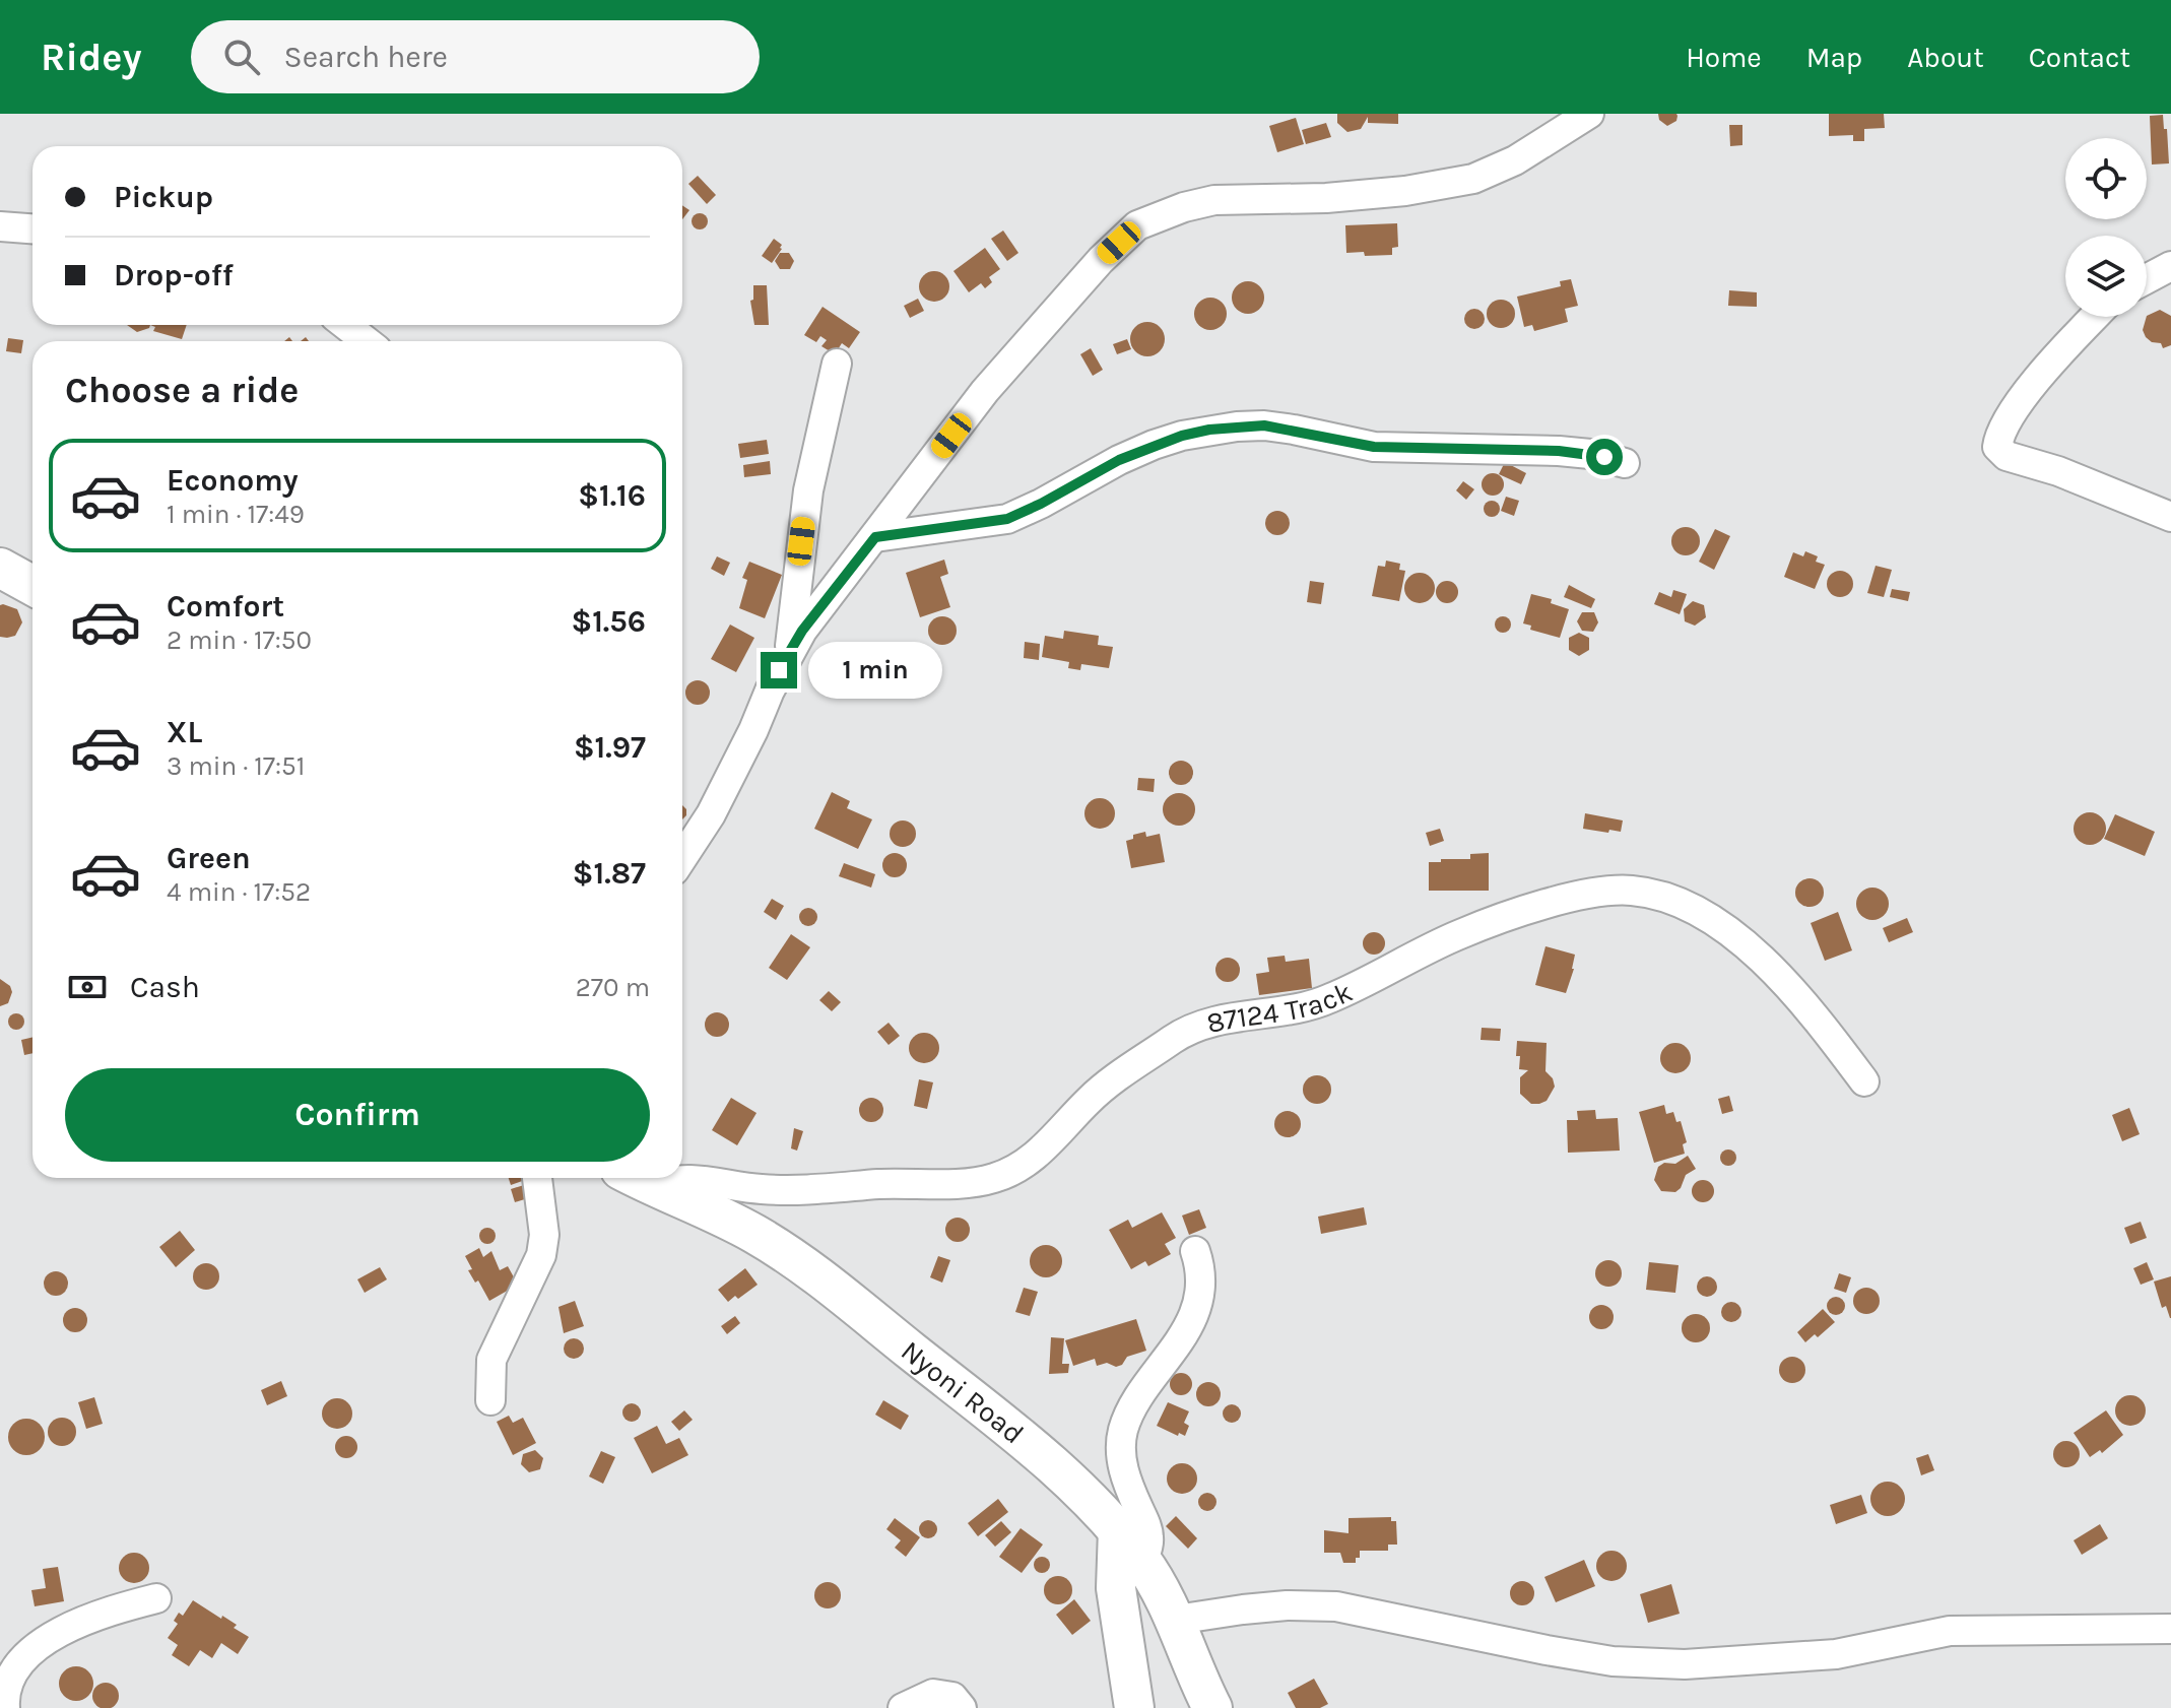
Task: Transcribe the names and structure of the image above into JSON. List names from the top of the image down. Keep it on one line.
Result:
{"streets":{"street":["87124 Track","Nyoni Road"]},"crossings":[["87124 Track","Nyoni Road"]],"page":{"header":"Ridey","search":"Search here","nav":["Home","Map","About","Contact"],"banner":["Pickup","Drop-off"],"heading":"Choose a ride","list":[{"name":"Economy","note":"1 min · 17:49","value":"$1.16"},{"name":"Comfort","note":"2 min · 17:50","value":"$1.56"},{"name":"XL","note":"3 min · 17:51","value":"$1.97"},{"name":"Green","note":"4 min · 17:52","value":"$1.87"}],"bubble":"1 min","pay":["Cash","270 m"],"buttons":"Confirm"}}
